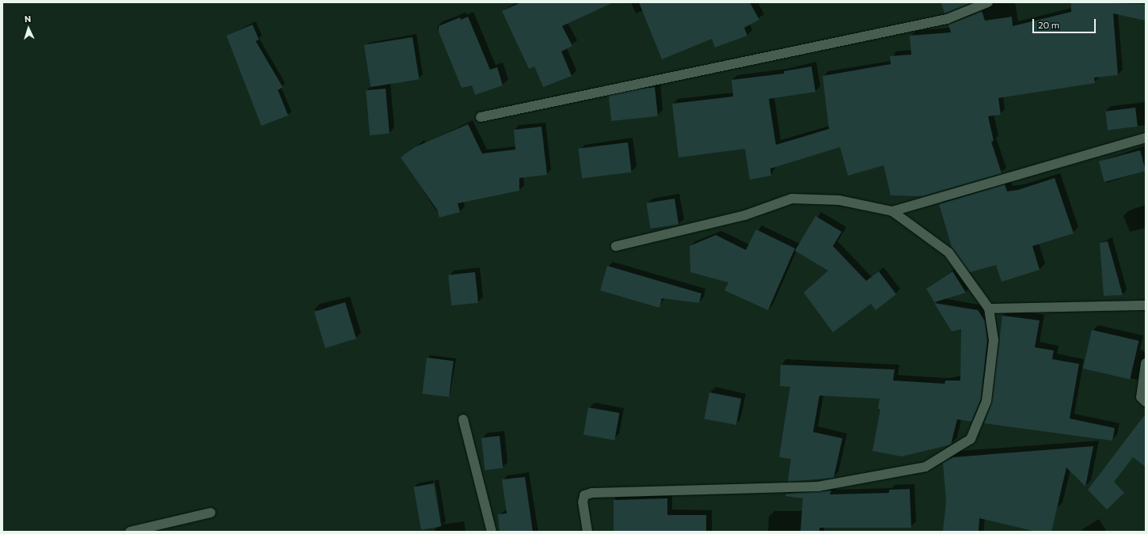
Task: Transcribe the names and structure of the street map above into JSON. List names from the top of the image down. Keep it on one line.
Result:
{"scale_bar":"20 m","north":"top"}
